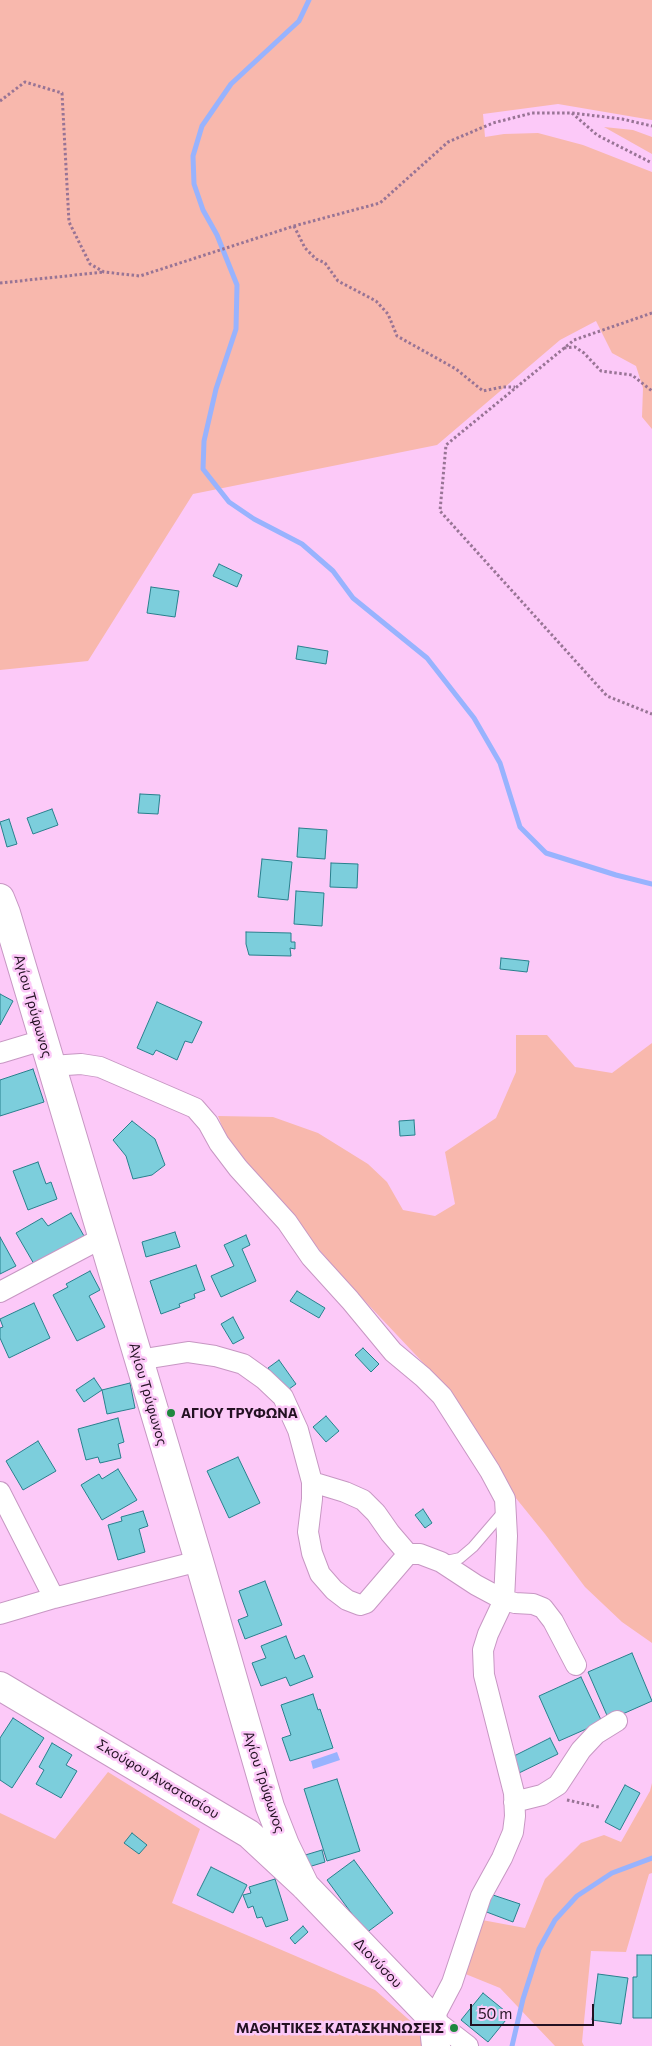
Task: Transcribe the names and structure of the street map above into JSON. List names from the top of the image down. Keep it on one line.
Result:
{"streets":{"main road":["Αγίου Τρύφωνος","Σκούφου Αναστασίου","Διονύσου"]},"crossings":[["Αγίου Τρύφωνος","Σκούφου Αναστασίου"],["Αγίου Τρύφωνος","Διονύσου"],["Σκούφου Αναστασίου","Διονύσου"]],"places":["ΑΓΙΟΥ ΤΡΥΦΩΝΑ","ΜΑΘΗΤΙΚΕΣ ΚΑΤΑΣΚΗΝΏΣΕΙΣ"],"scale_bar":"50 m"}
